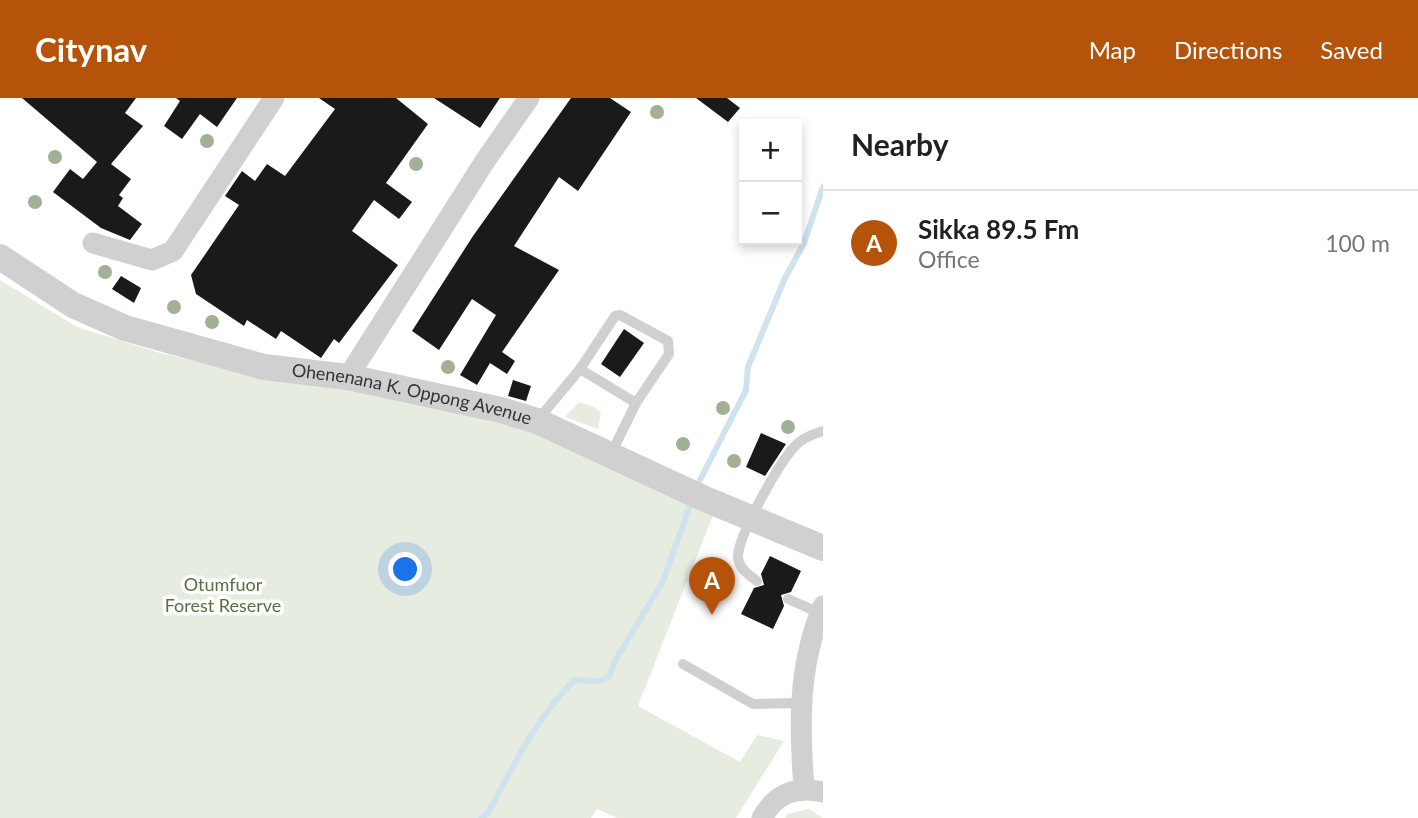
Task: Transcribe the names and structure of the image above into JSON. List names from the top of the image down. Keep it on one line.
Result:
{"streets":{"street":["Ohenenana K. Oppong Avenue"]},"parks":["Otumfuor Forest Reserve"],"page":{"header":"Citynav","nav":["Map","Directions","Saved"],"heading":"Nearby","map_buttons":["+","−"],"list":[{"mark":"A","name":"Sikka 89.5 Fm","note":"Office","value":"100 m"}],"pins":"A"}}
